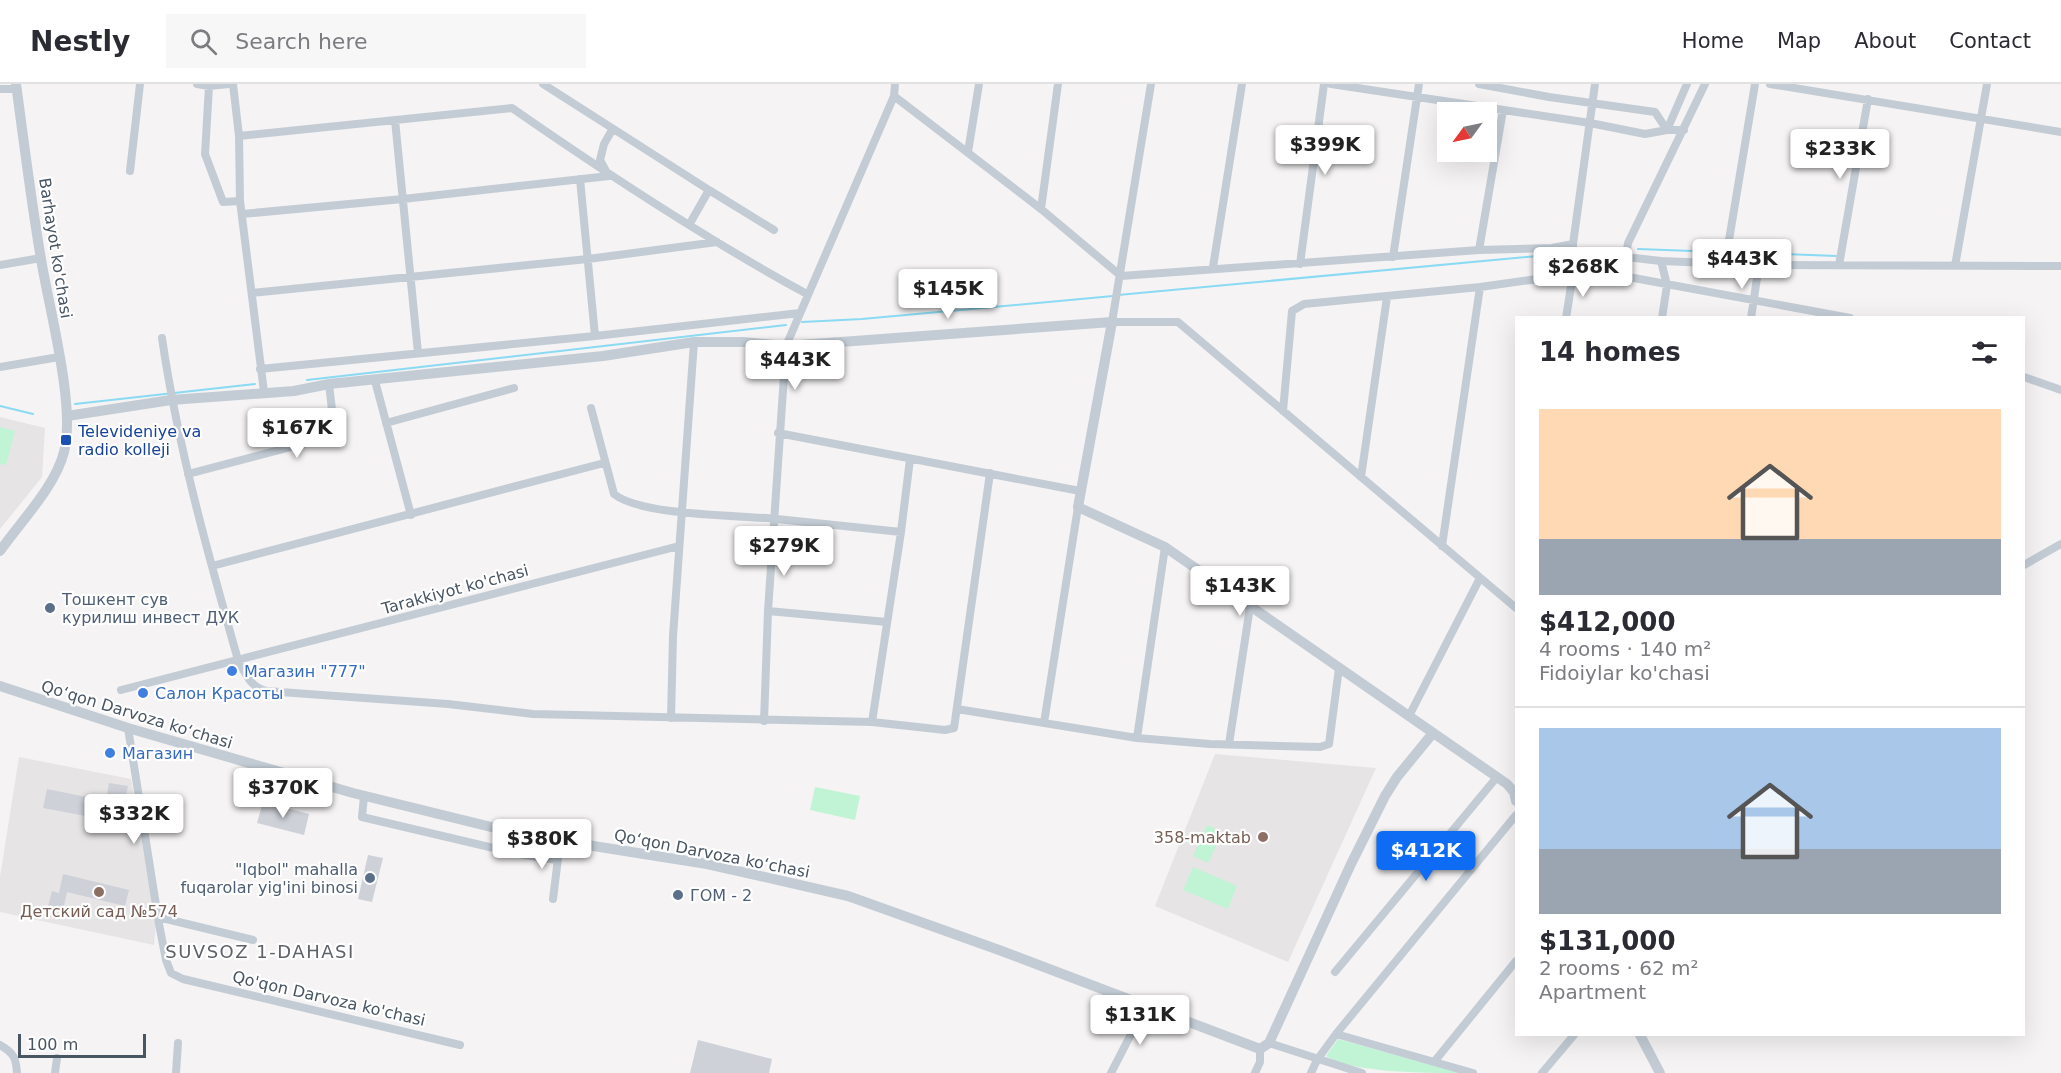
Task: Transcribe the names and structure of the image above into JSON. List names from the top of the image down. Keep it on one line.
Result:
{"streets":{"street":["Barhayot ko'chasi","Tarakkiyot ko'chasi","Qoʻqon Darvoza koʻchasi","Qo'qon Darvoza ko'chasi"]},"districts":["SUVSOZ 1-DAHASI"],"places":{"transit":["Televideniye va radio kolleji"],"other":["Тошкент сув курилиш инвест ДУК","Магазин \"777\"","Салон Красоты","Магазин","358-maktab","\"Iqbol\" mahalla fuqarolar yig'ini binosi","Детский сад №574","ГОМ - 2"]},"scale_bar":"100 m","north":"bottom left","page":{"header":"Nestly","search":"Search here","nav":["Home","Map","About","Contact"],"price":["$399K","$233K","$443K","$268K","$145K","$443K","$167K","$279K","$143K","$370K","$332K","$380K","$412K","$131K"],"heading":"14 homes","list":[{"name":"$412,000","note":"4 rooms · 140 m² · Fidoiylar ko'chasi"},{"name":"$131,000","note":"2 rooms · 62 m² · Apartment"}],"scale":"100 m"}}
